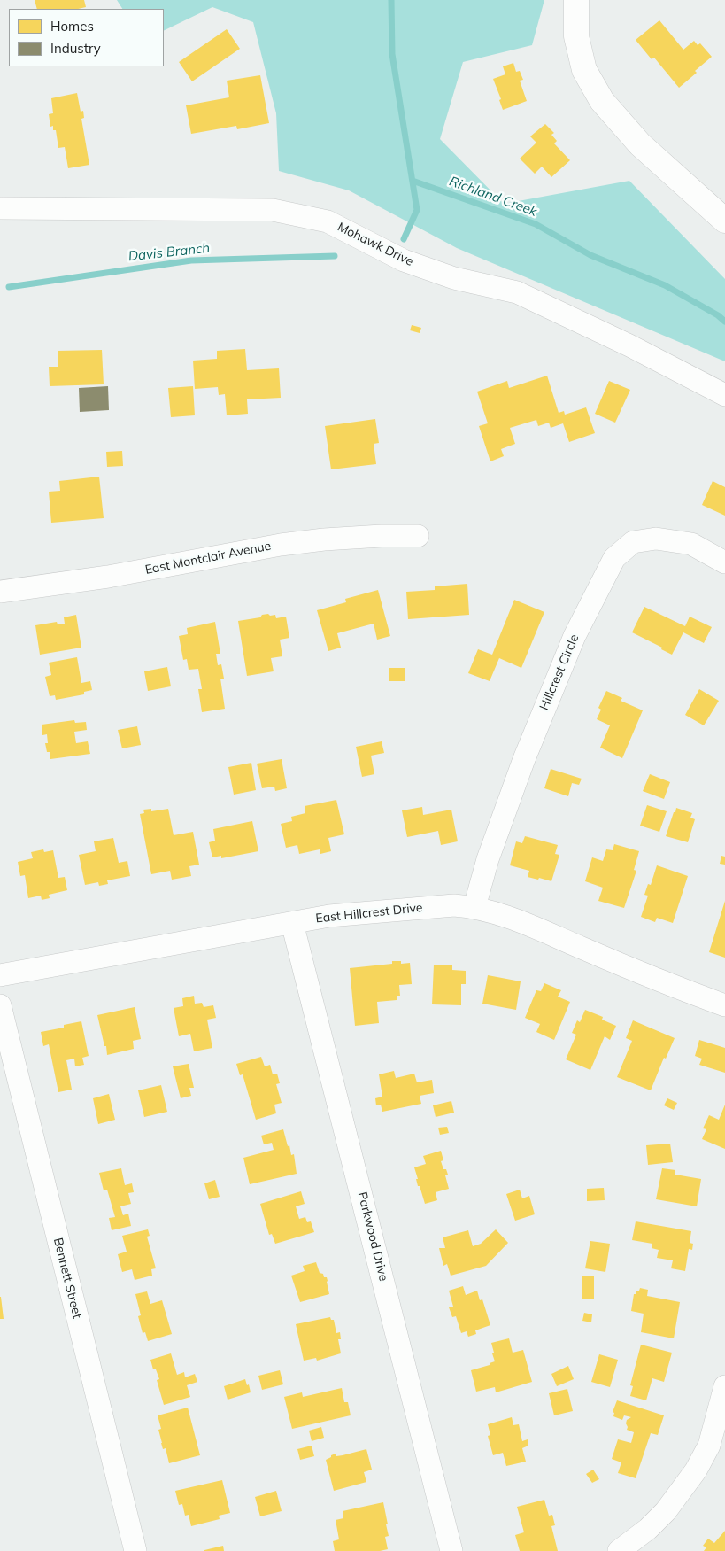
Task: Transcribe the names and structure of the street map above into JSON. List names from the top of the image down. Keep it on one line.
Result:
{"streets":{"street":["Mohawk Drive","East Montclair Avenue","Hillcrest Circle","East Hillcrest Drive","Parkwood Drive","Bennett Street"]},"crossings":[["Hillcrest Circle","East Hillcrest Drive"],["East Hillcrest Drive","Parkwood Drive"]],"water":["Richland Creek","Davis Branch"],"legend":["Homes","Industry"]}
